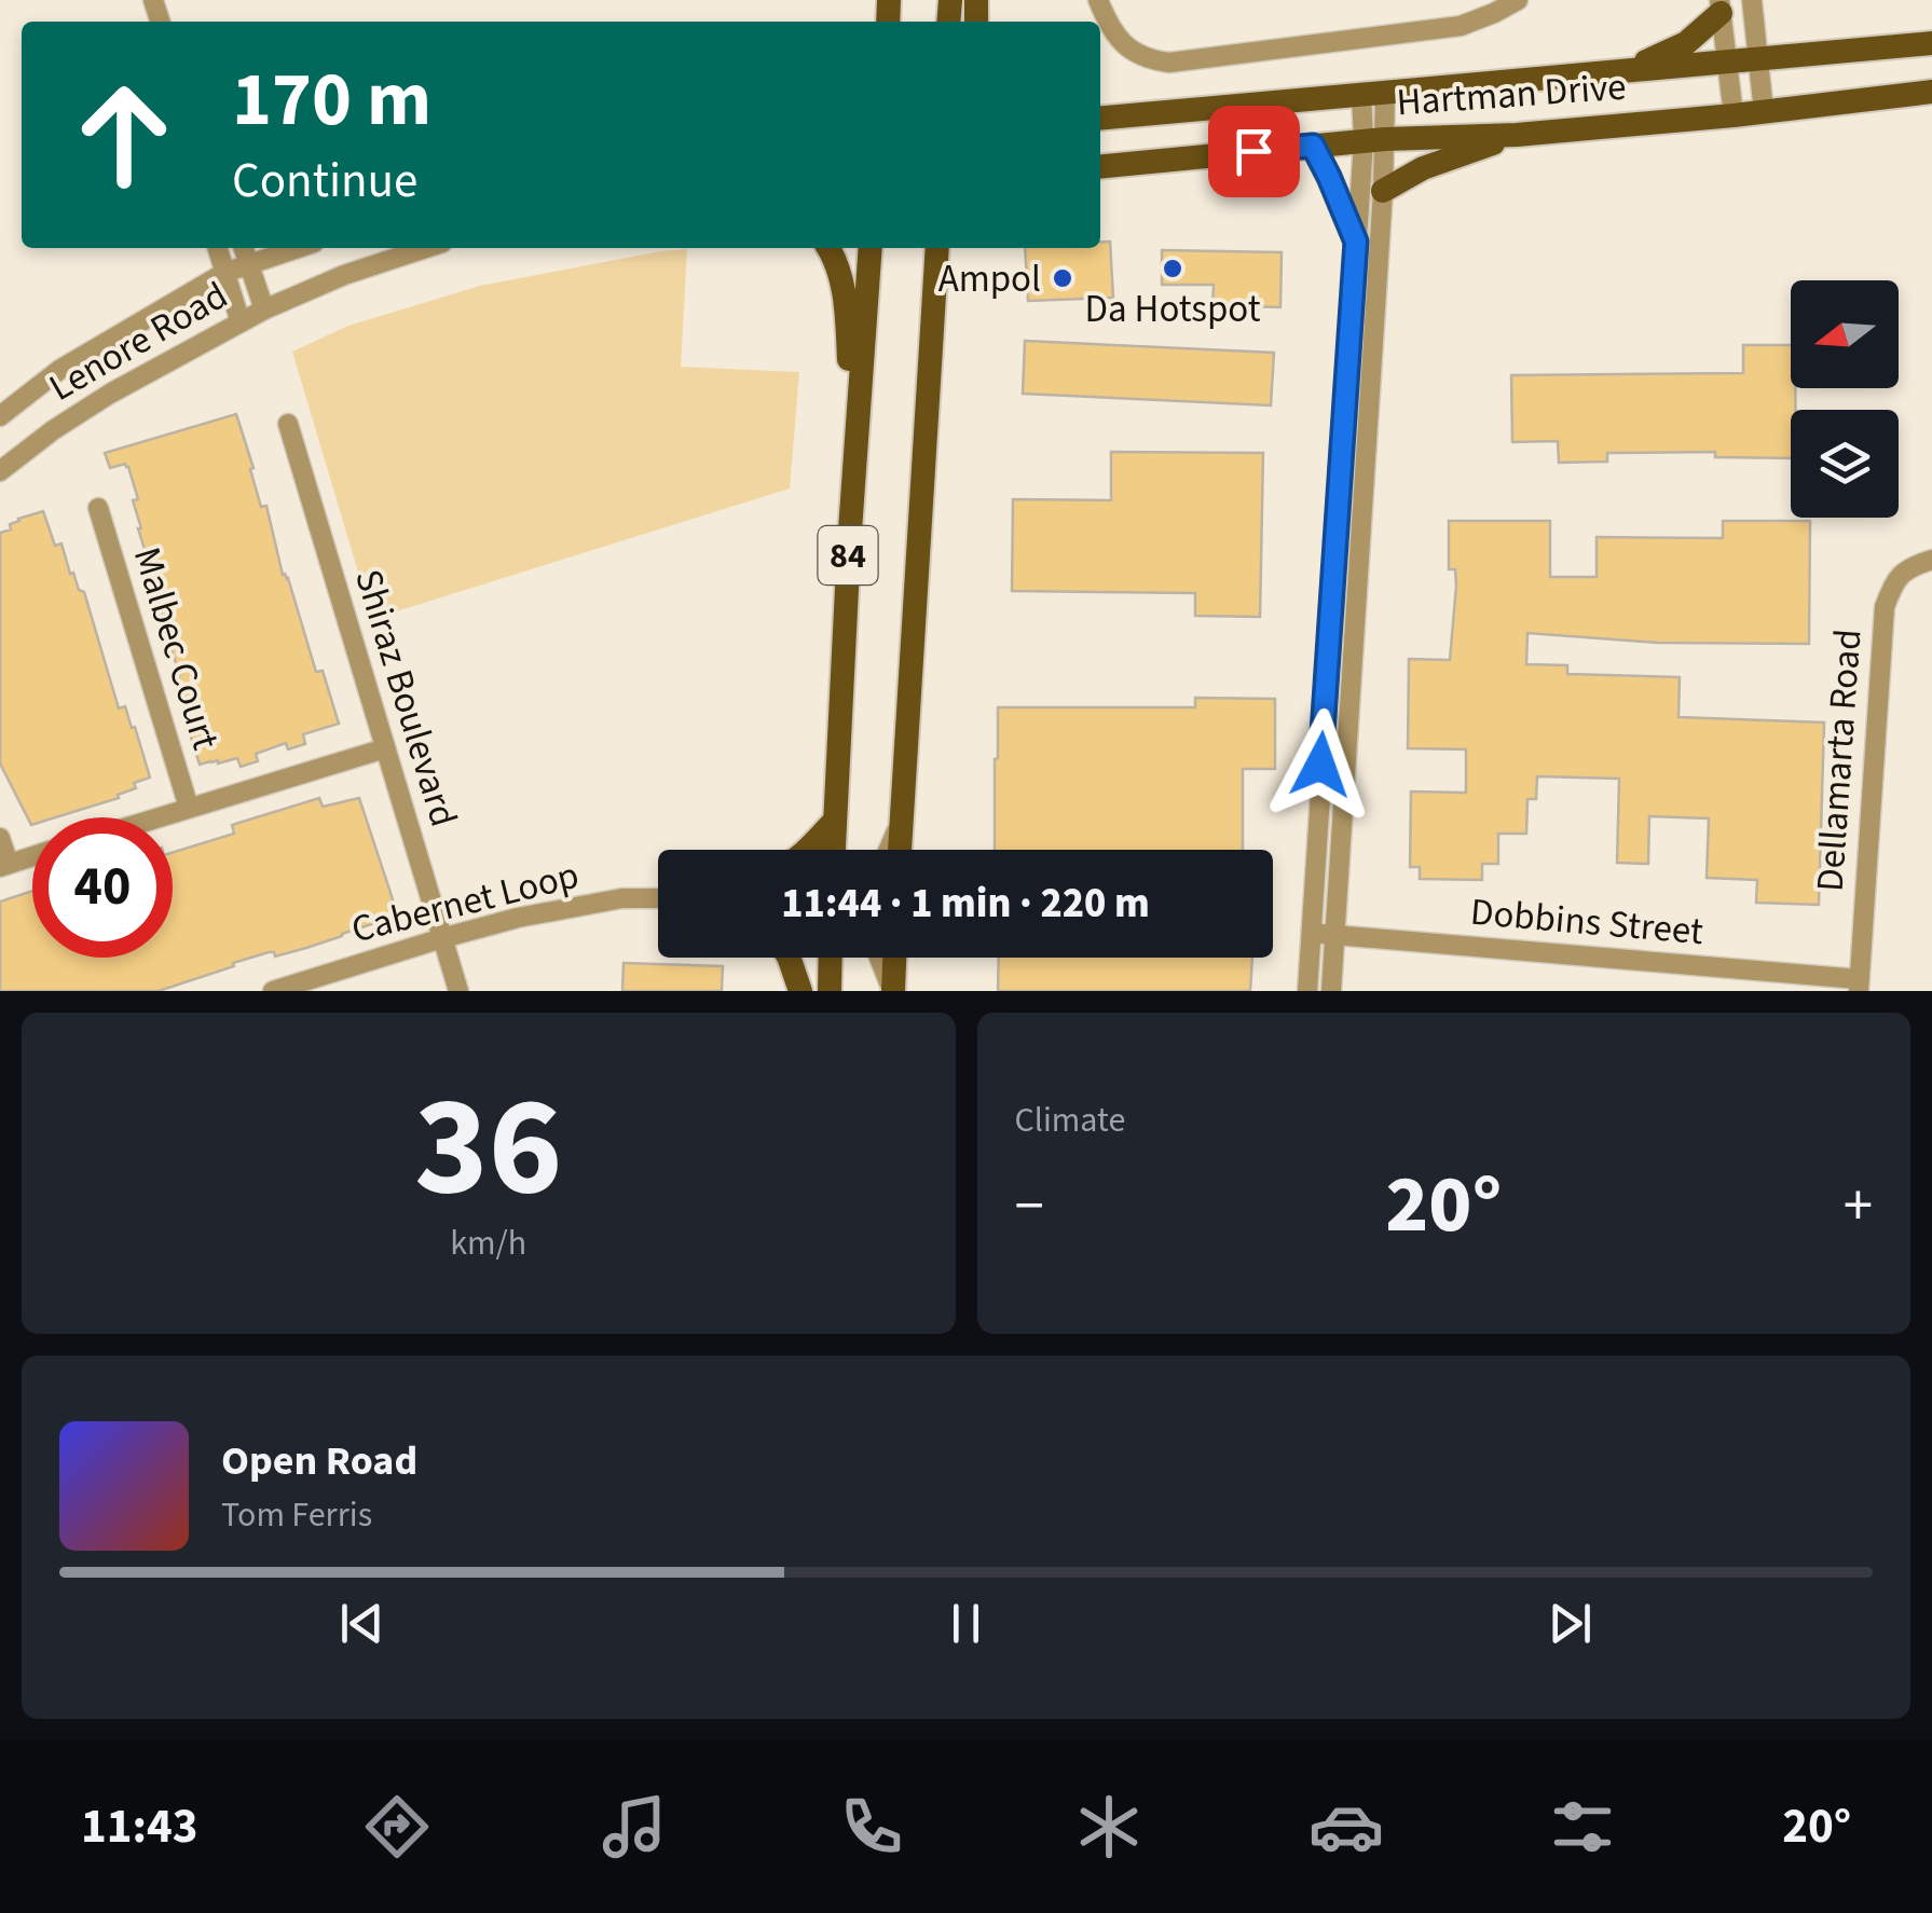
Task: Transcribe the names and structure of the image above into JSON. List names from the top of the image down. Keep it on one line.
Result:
{"streets":{"main road":["Hartman Drive","84"],"street":["Lenore Road","Malbec Court","Shiraz Boulevard","Dellamarta Road","Cabernet Loop","Dobbins Street"]},"crossings":[["Shiraz Boulevard","Cabernet Loop"],["Dellamarta Road","Dobbins Street"]],"places":["Da Hotspot","Ampol"],"north":"left","page":{"turn":["170 m","Continue"],"limit":"40","trip":"11:44 · 1 min · 220 m","tile":[["36","km/h"],"Climate"],"heat":["−","20°","+"],"song":["Open Road","Tom Ferris"],"tabs":["11:43","20°"]}}
